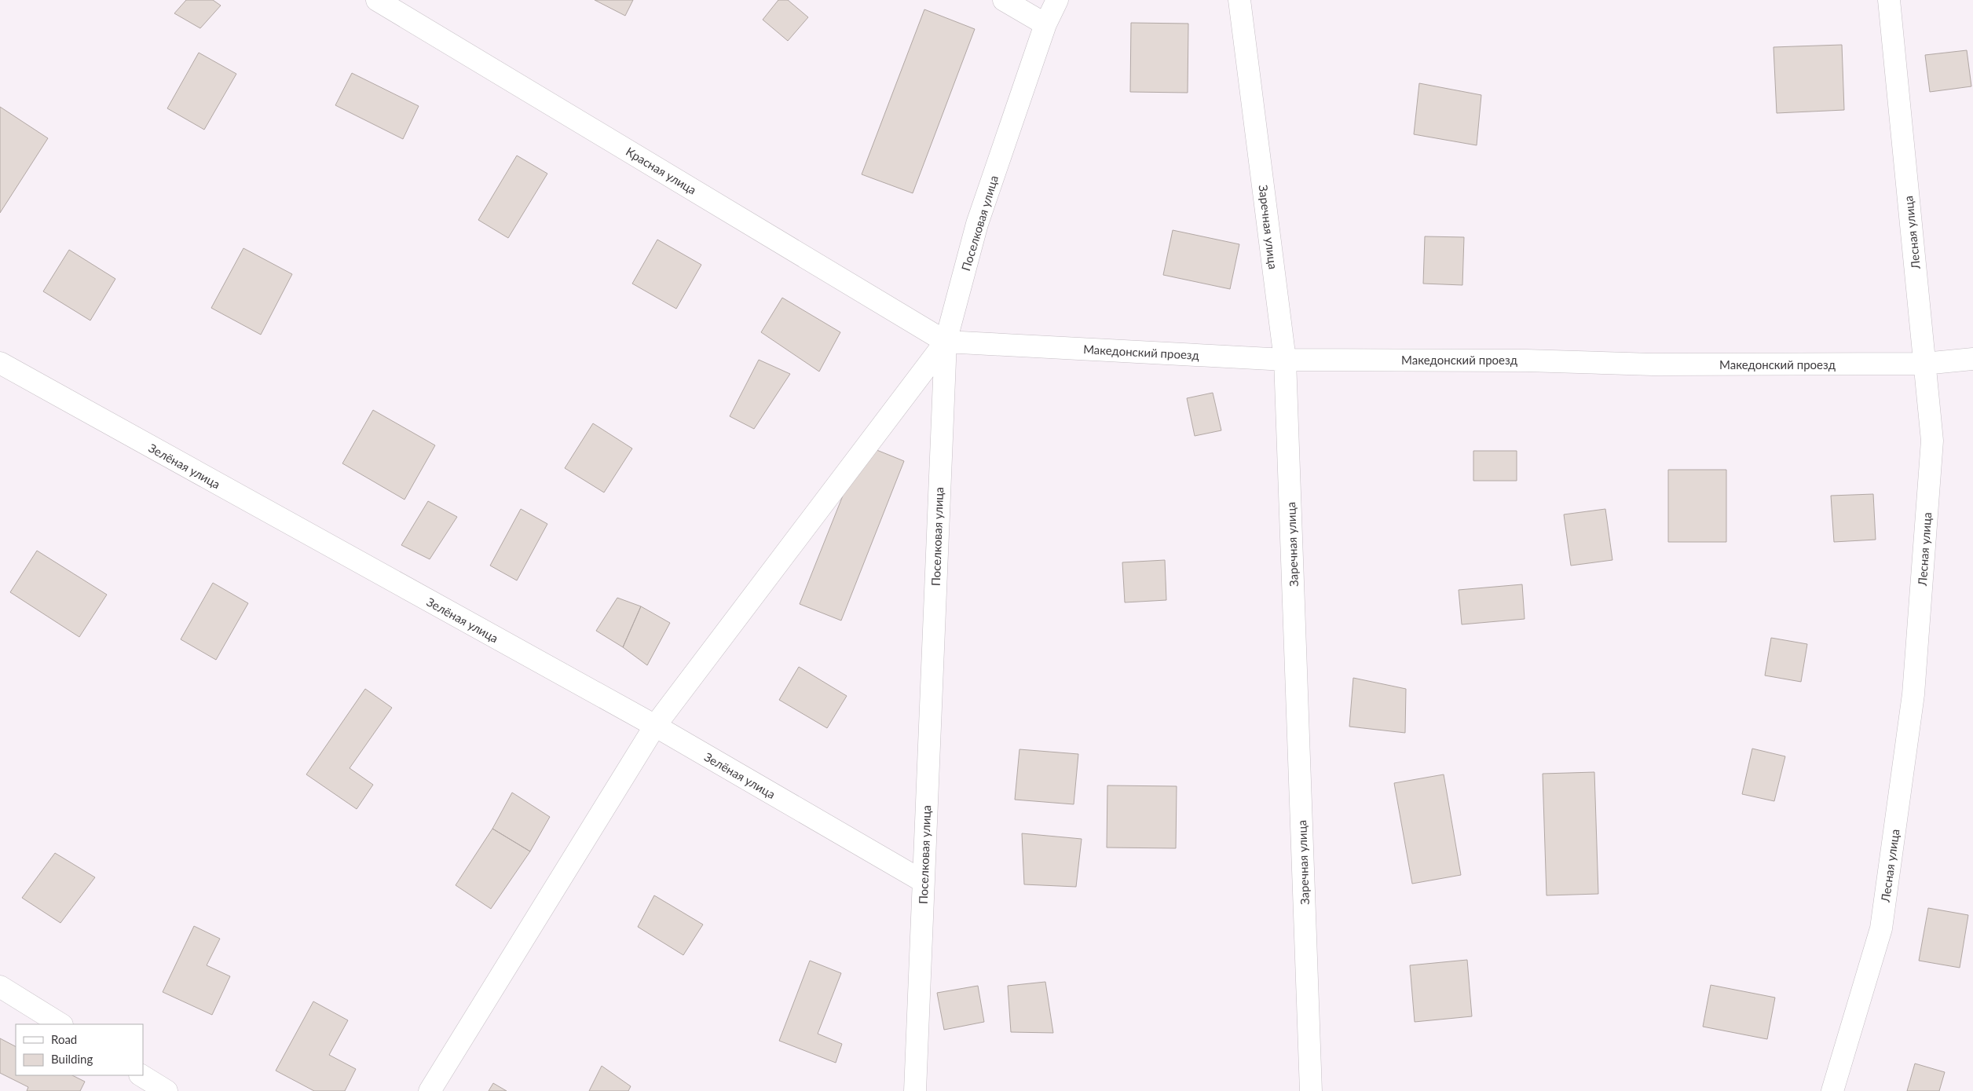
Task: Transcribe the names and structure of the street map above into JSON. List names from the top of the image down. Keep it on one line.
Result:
{"streets":{"street":["Красная улица","Поселковая улица","Заречная улица","Лесная улица","Македонский проезд","Зелёная улица"]},"crossings":[["Красная улица","Поселковая улица"],["Красная улица","Македонский проезд"],["Поселковая улица","Македонский проезд"],["Поселковая улица","Зелёная улица"],["Заречная улица","Македонский проезд"],["Лесная улица","Македонский проезд"]],"legend":["Road","Building"]}
